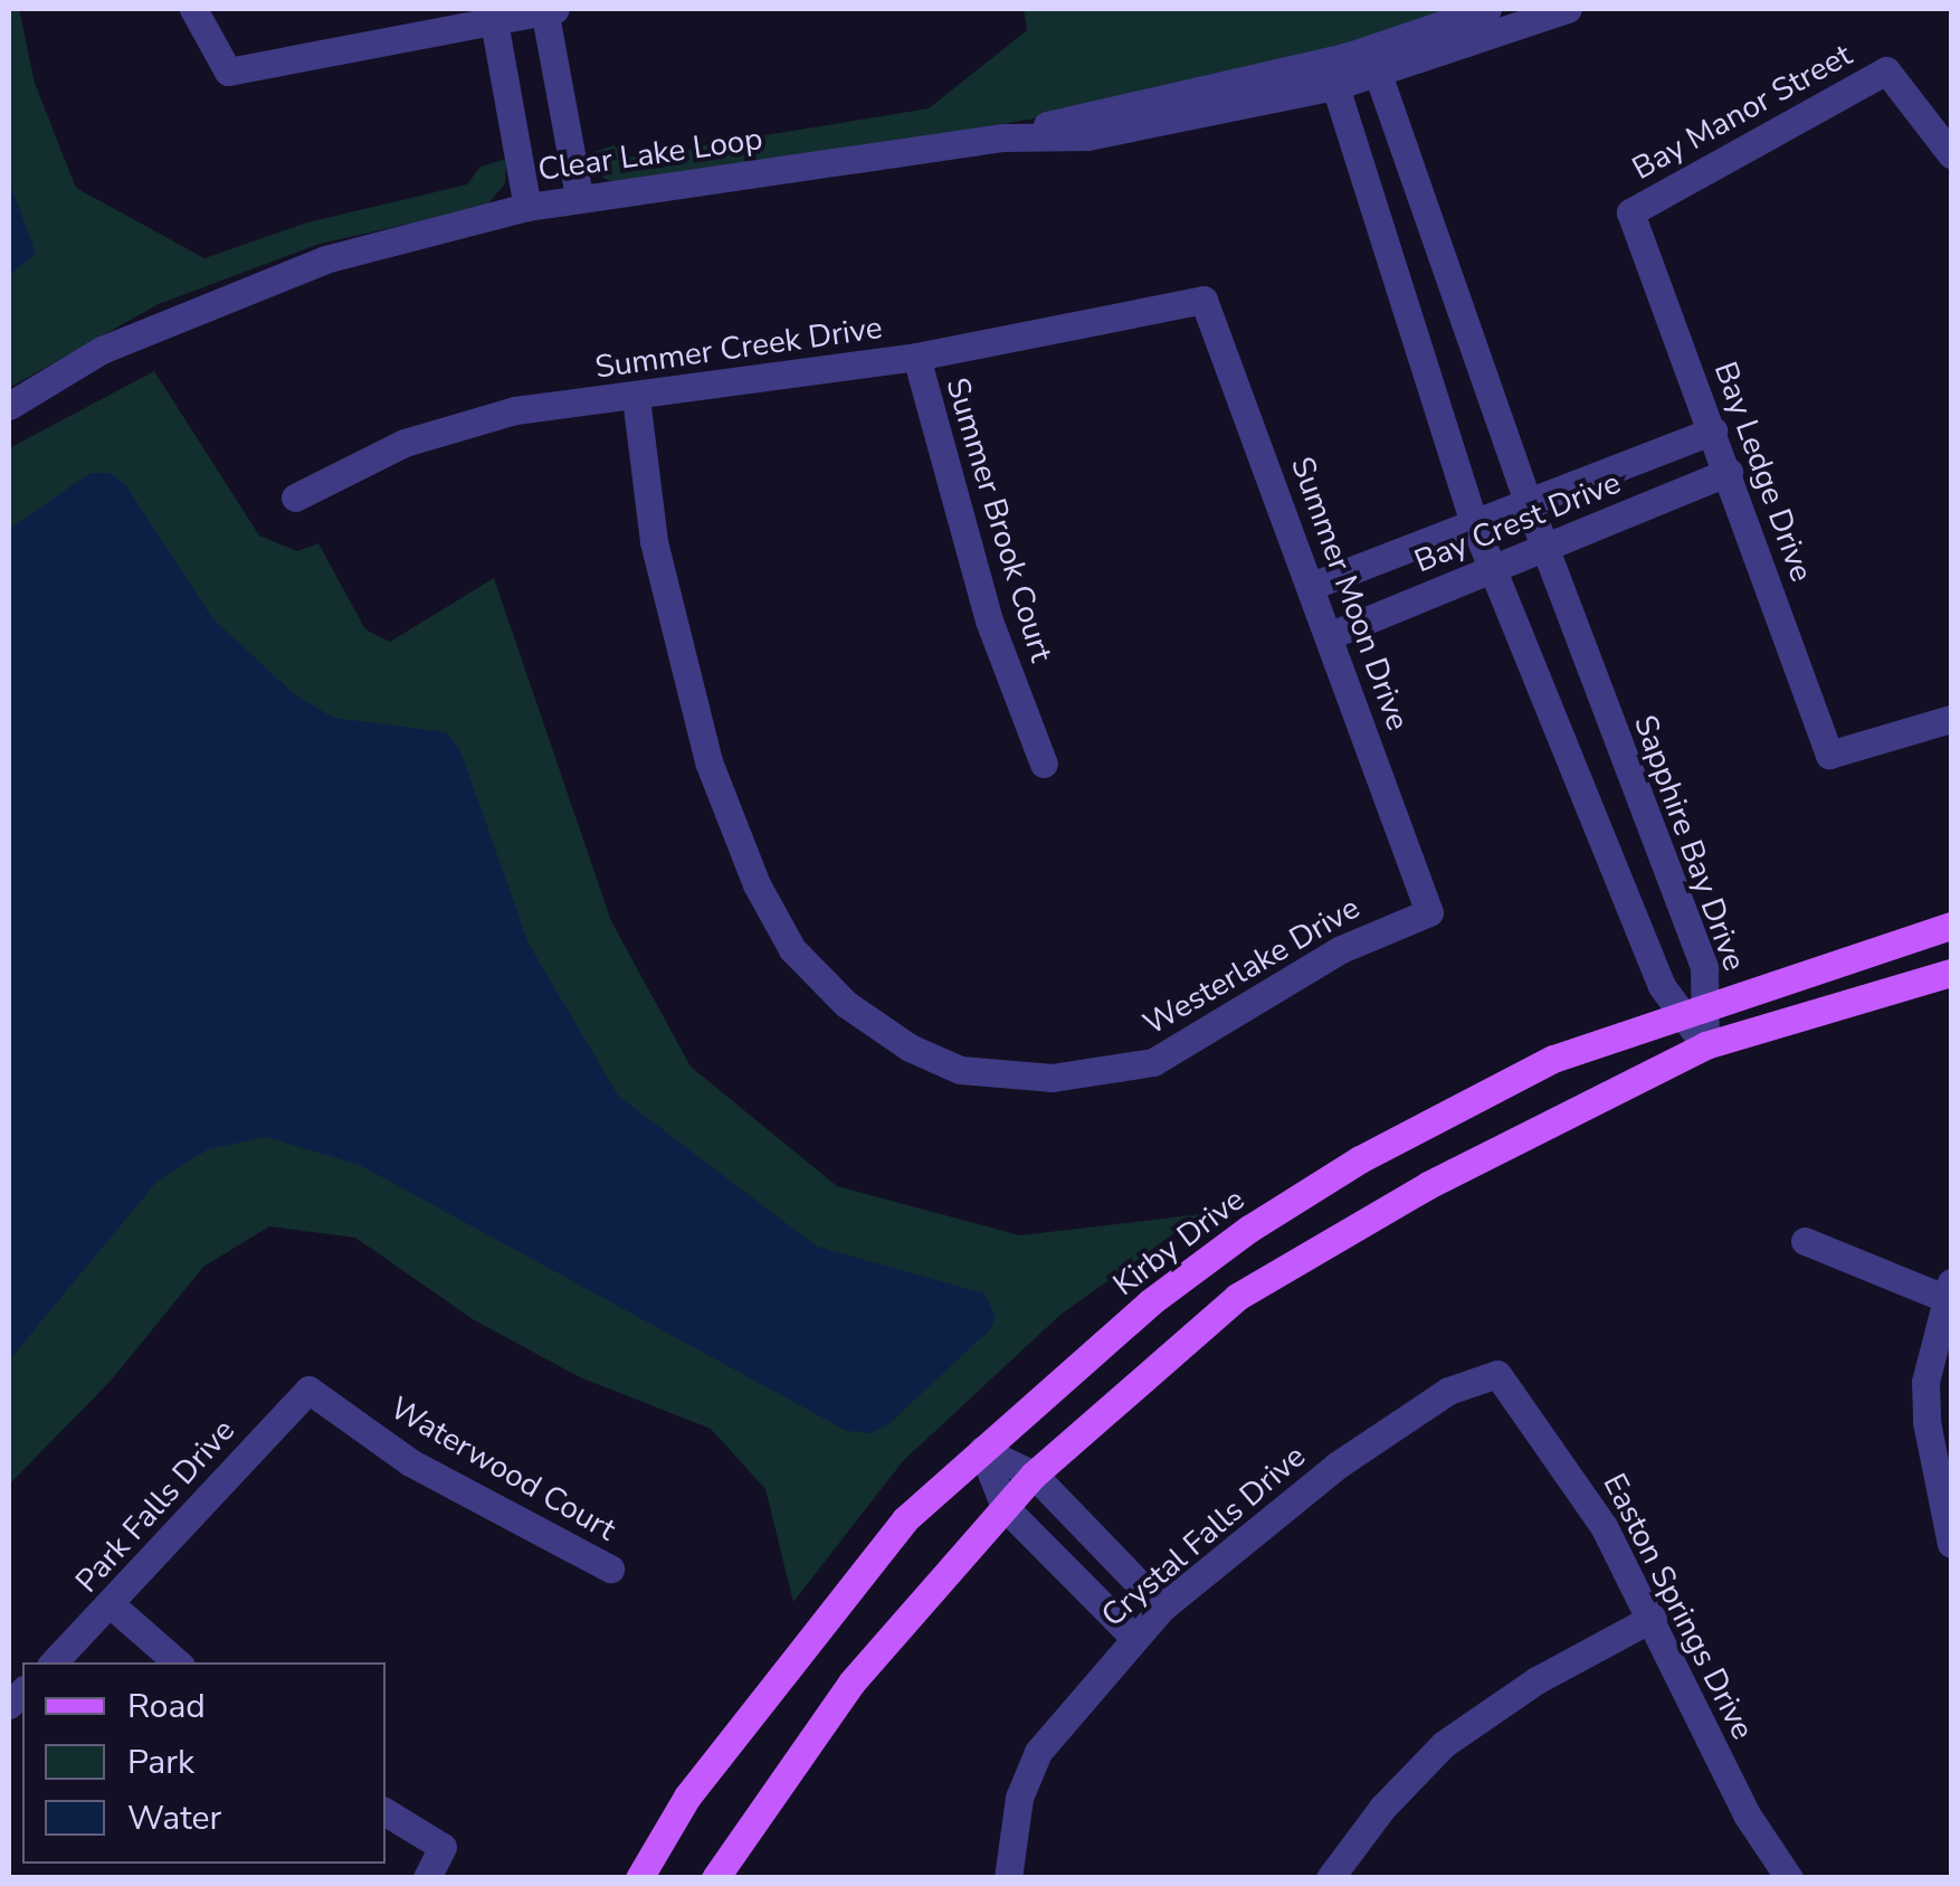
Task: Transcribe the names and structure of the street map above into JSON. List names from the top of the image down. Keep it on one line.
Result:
{"streets":{"main road":["Kirby Drive"],"street":["Bay Manor Street","Clear Lake Loop","Summer Creek Drive","Bay Ledge Drive","Summer Brook Court","Bay Crest Drive","Summer Moon Drive","Sapphire Bay Drive","Westerlake Drive","Waterwood Court","Park Falls Drive","Crystal Falls Drive","Easton Springs Drive"]},"crossings":[["Bay Manor Street","Bay Ledge Drive"],["Clear Lake Loop","Sapphire Bay Drive"],["Summer Creek Drive","Summer Brook Court"],["Summer Creek Drive","Summer Moon Drive"],["Summer Creek Drive","Westerlake Drive"],["Bay Ledge Drive","Bay Crest Drive"],["Bay Crest Drive","Summer Moon Drive"],["Bay Crest Drive","Sapphire Bay Drive"],["Summer Moon Drive","Westerlake Drive"],["Sapphire Bay Drive","Kirby Drive"],["Waterwood Court","Park Falls Drive"],["Crystal Falls Drive","Easton Springs Drive"]],"legend":["Road","Park","Water"]}
